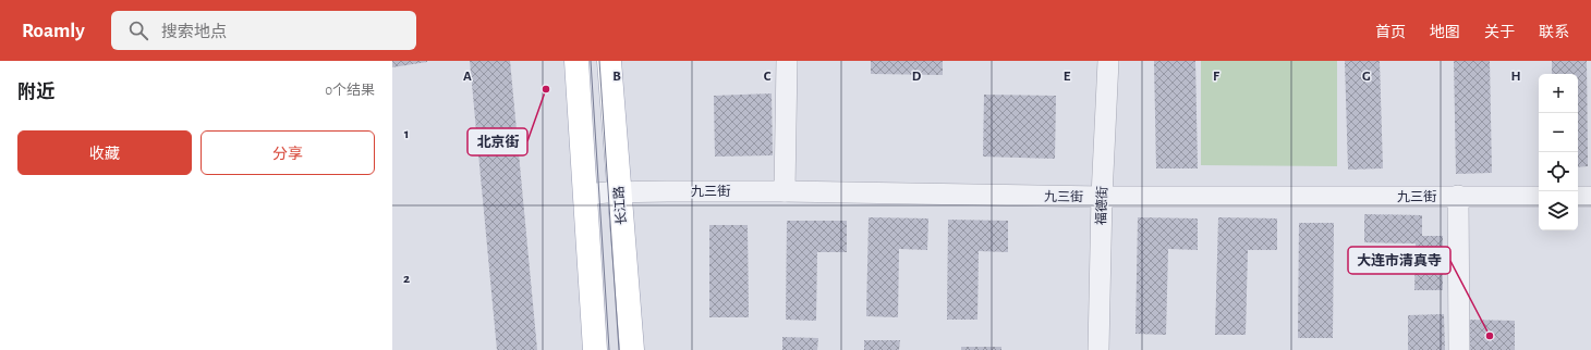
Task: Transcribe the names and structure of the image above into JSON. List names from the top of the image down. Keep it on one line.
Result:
{"streets":{"main road":["长江路"],"street":["九三街","福德街"]},"crossings":[["九三街","长江路"],["九三街","福德街"]],"places":["北京街","大连市清真寺"],"page":{"header":"Roamly","search":"搜索地点","nav":["首页","地图","关于","联系"],"heading":["附近","0个结果"],"map_buttons":["+","−"],"buttons":["收藏","分享"]},"grid":{"columns":["A","B","C","D","E","F","G","H"],"rows":["1","2"]}}
